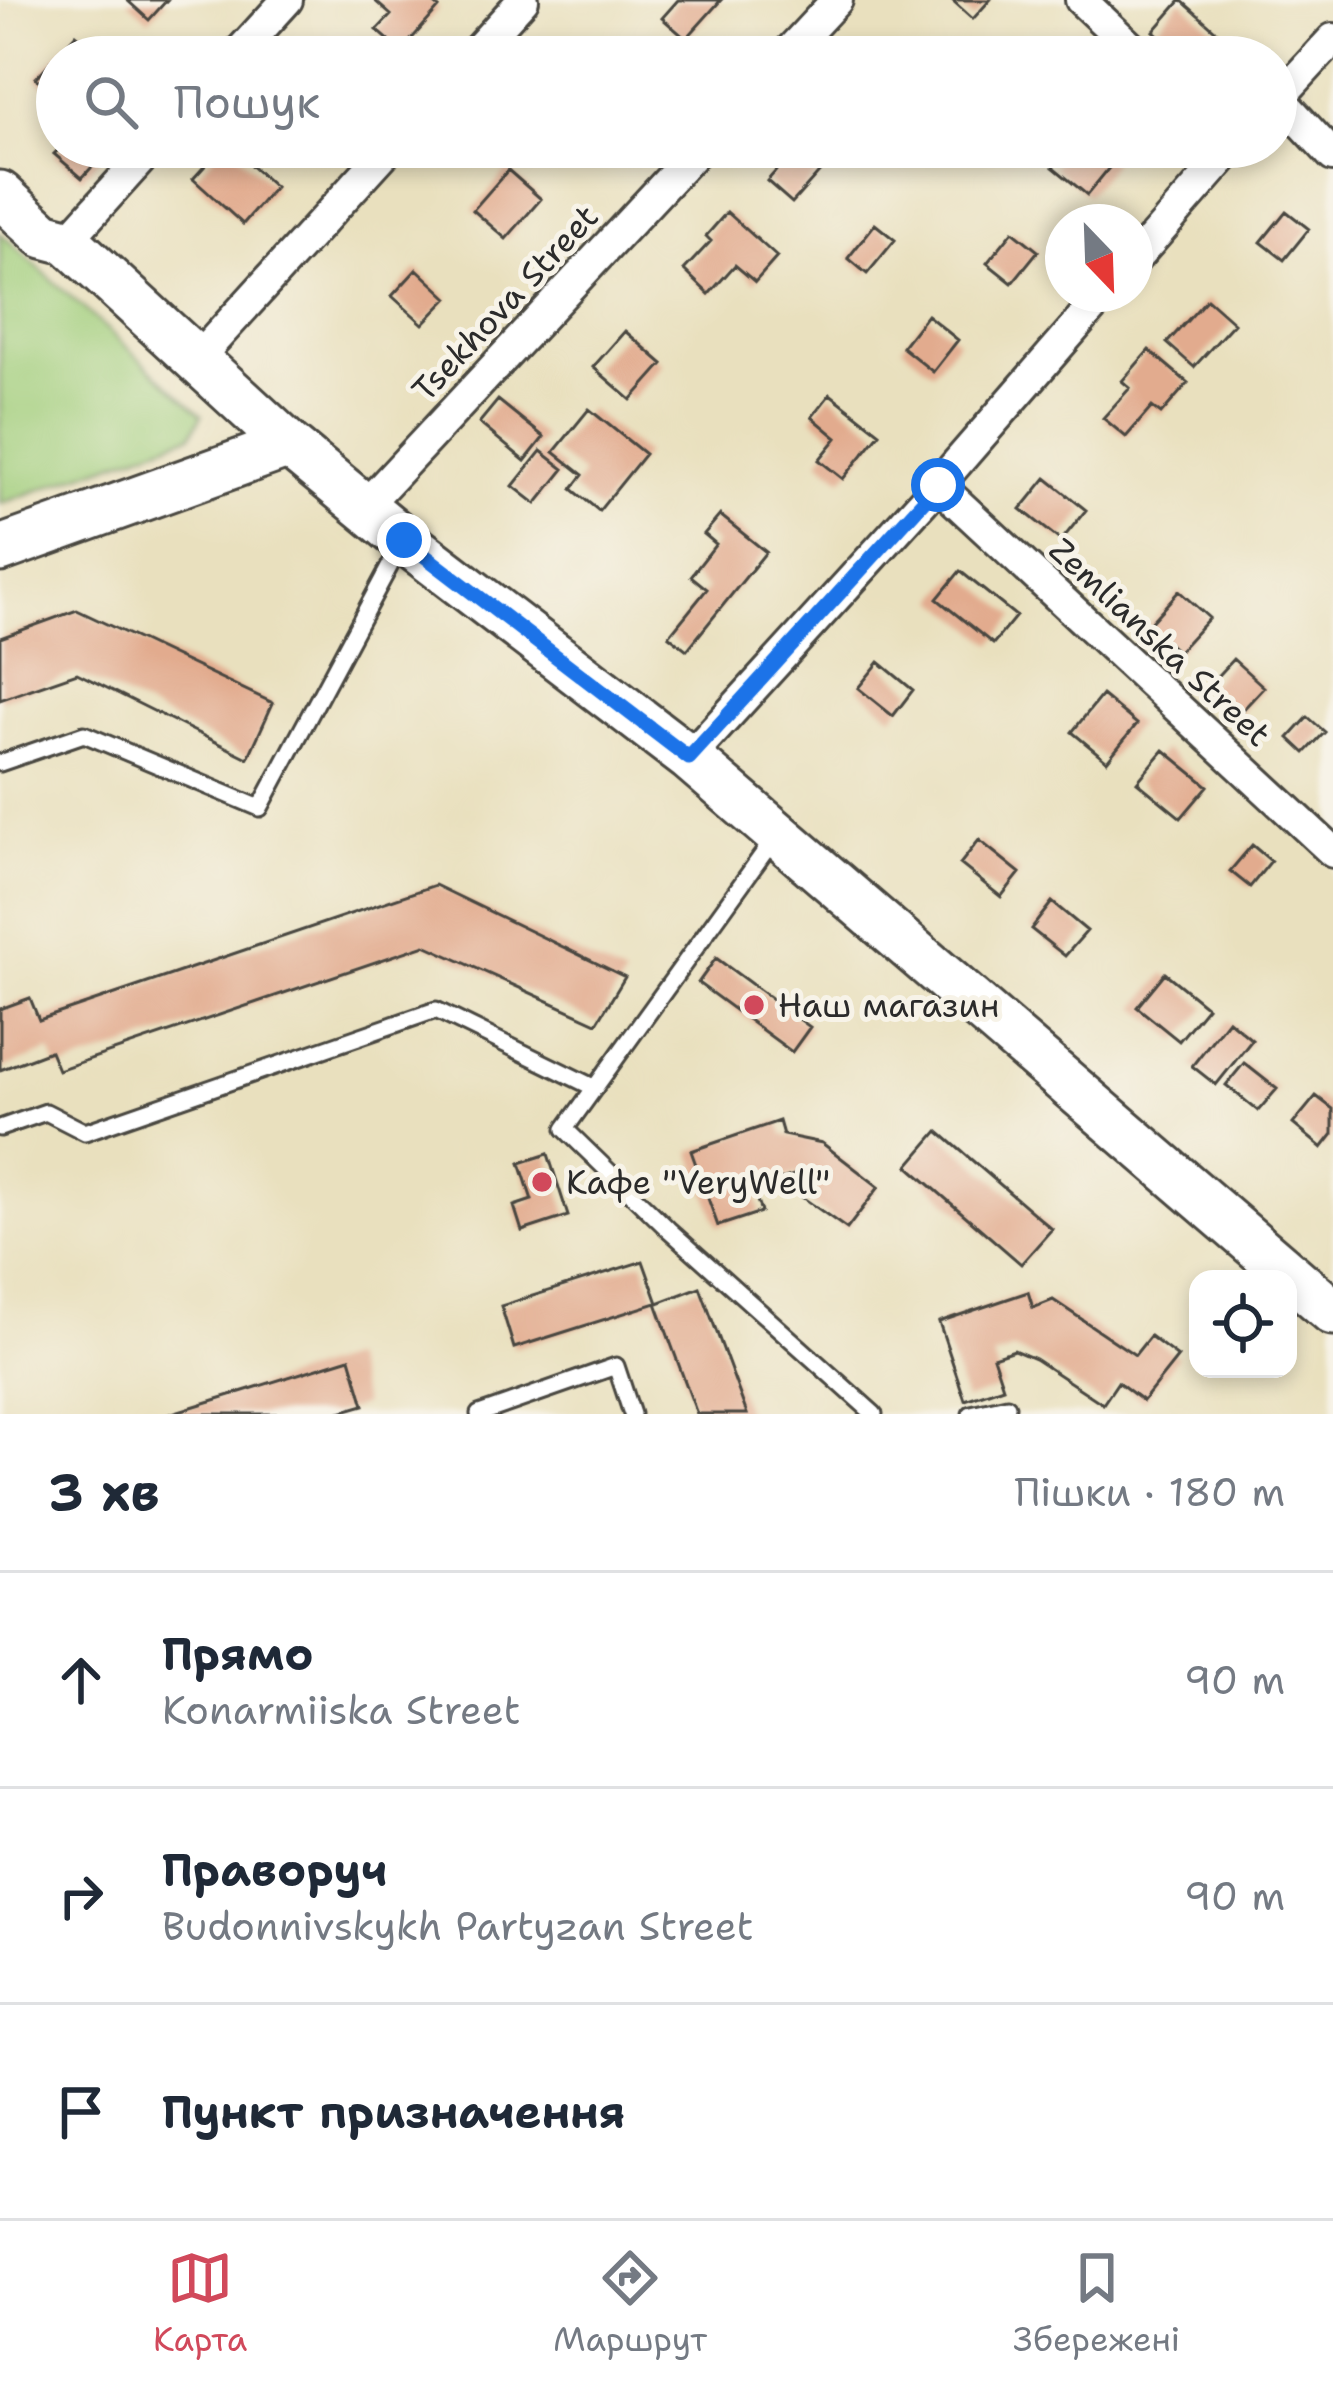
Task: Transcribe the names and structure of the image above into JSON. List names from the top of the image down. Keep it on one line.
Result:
{"streets":{"street":["Tsekhova Street","Zemlianska Street"]},"places":["Наш магазин","Кафе \"VeryWell\""],"north":"bottom right","page":{"search":"Пошук","heading":["3 хв","Пішки · 180 m"],"list":[["Прямо","Konarmiiska Street","90 m"],["Праворуч","Budonnivskykh Partyzan Street","90 m"],"Пункт призначення"],"nav":["Карта","Маршрут","Збережені"]}}
